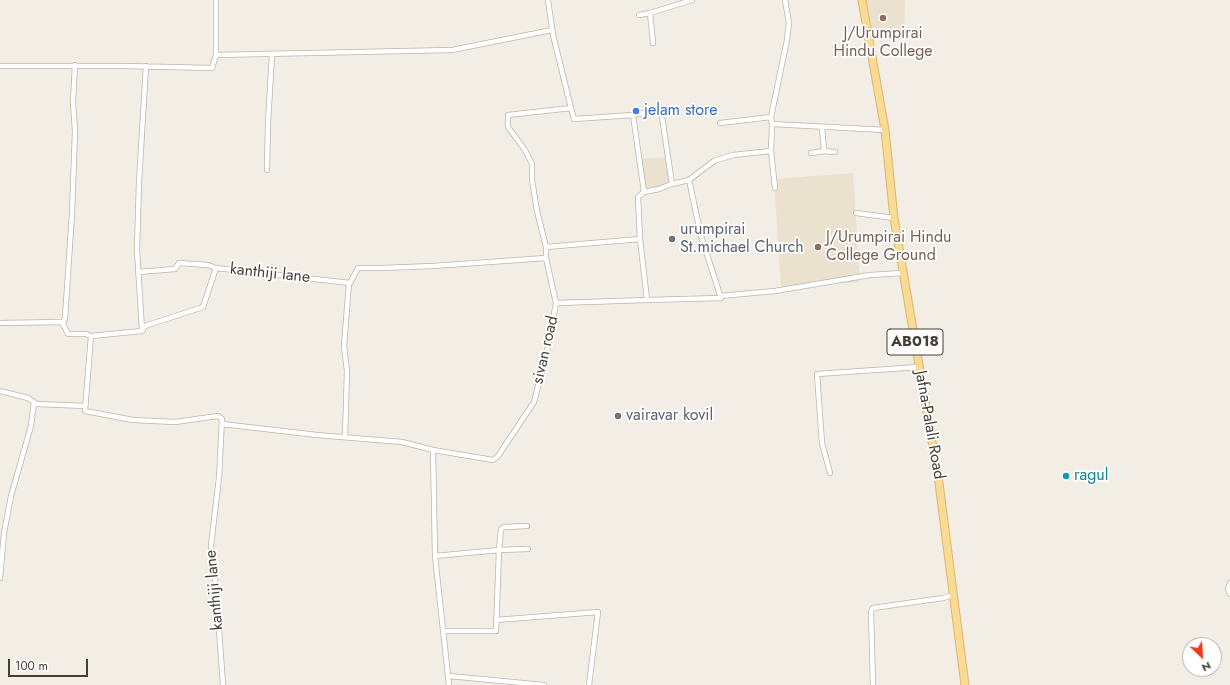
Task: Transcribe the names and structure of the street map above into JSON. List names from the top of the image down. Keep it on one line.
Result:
{"streets":{"main road":["AB018","Jafna-Palali Road"],"street":["kanthiji lane","sivan road"]},"crossings":[["kanthiji lane","sivan road"]],"places":["J/Urumpirai Hindu College","jelam store","urumpirai St.michael Church","J/Urumpirai Hindu College Ground","vairavar kovil","ragul"],"scale_bar":"100 m","north":"bottom right"}
